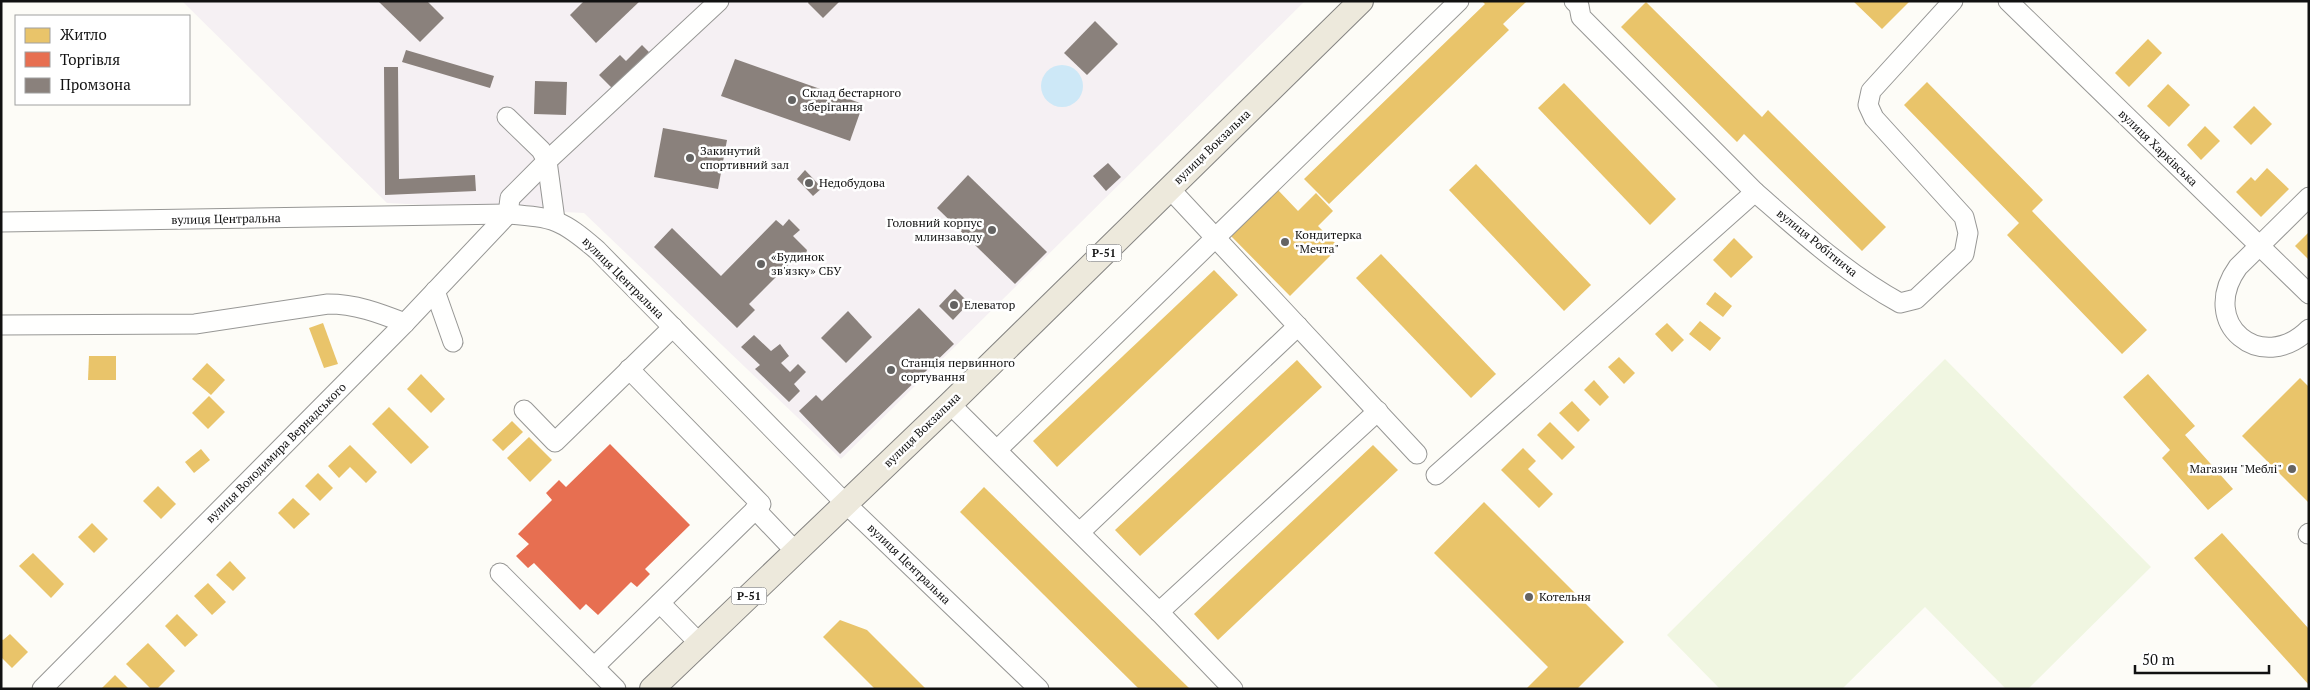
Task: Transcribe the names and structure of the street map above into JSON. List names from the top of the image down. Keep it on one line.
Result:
{"streets":{"main road":["вулиця Вокзальна","Р-51"],"street":["вулиця Харківська","вулиця Центральна","вулиця Робітнича","вулиця Володимира Вернадського"]},"crossings":[["вулиця Вокзальна","вулиця Центральна"],["вулиця Центральна","вулиця Володимира Вернадського"]],"places":["Склад бестарного зберігання","Закинутий спортивний зал","Недобудова","Головний корпус млинзаводу","Кондитерка \"Мечта\"","«Будинок зв'язку» СБУ","Елеватор","Станція первинного сортування","Магазин \"Меблі\"","Котельня"],"legend":["Житло","Торгівля","Промзона"],"scale_bar":"50 m"}
